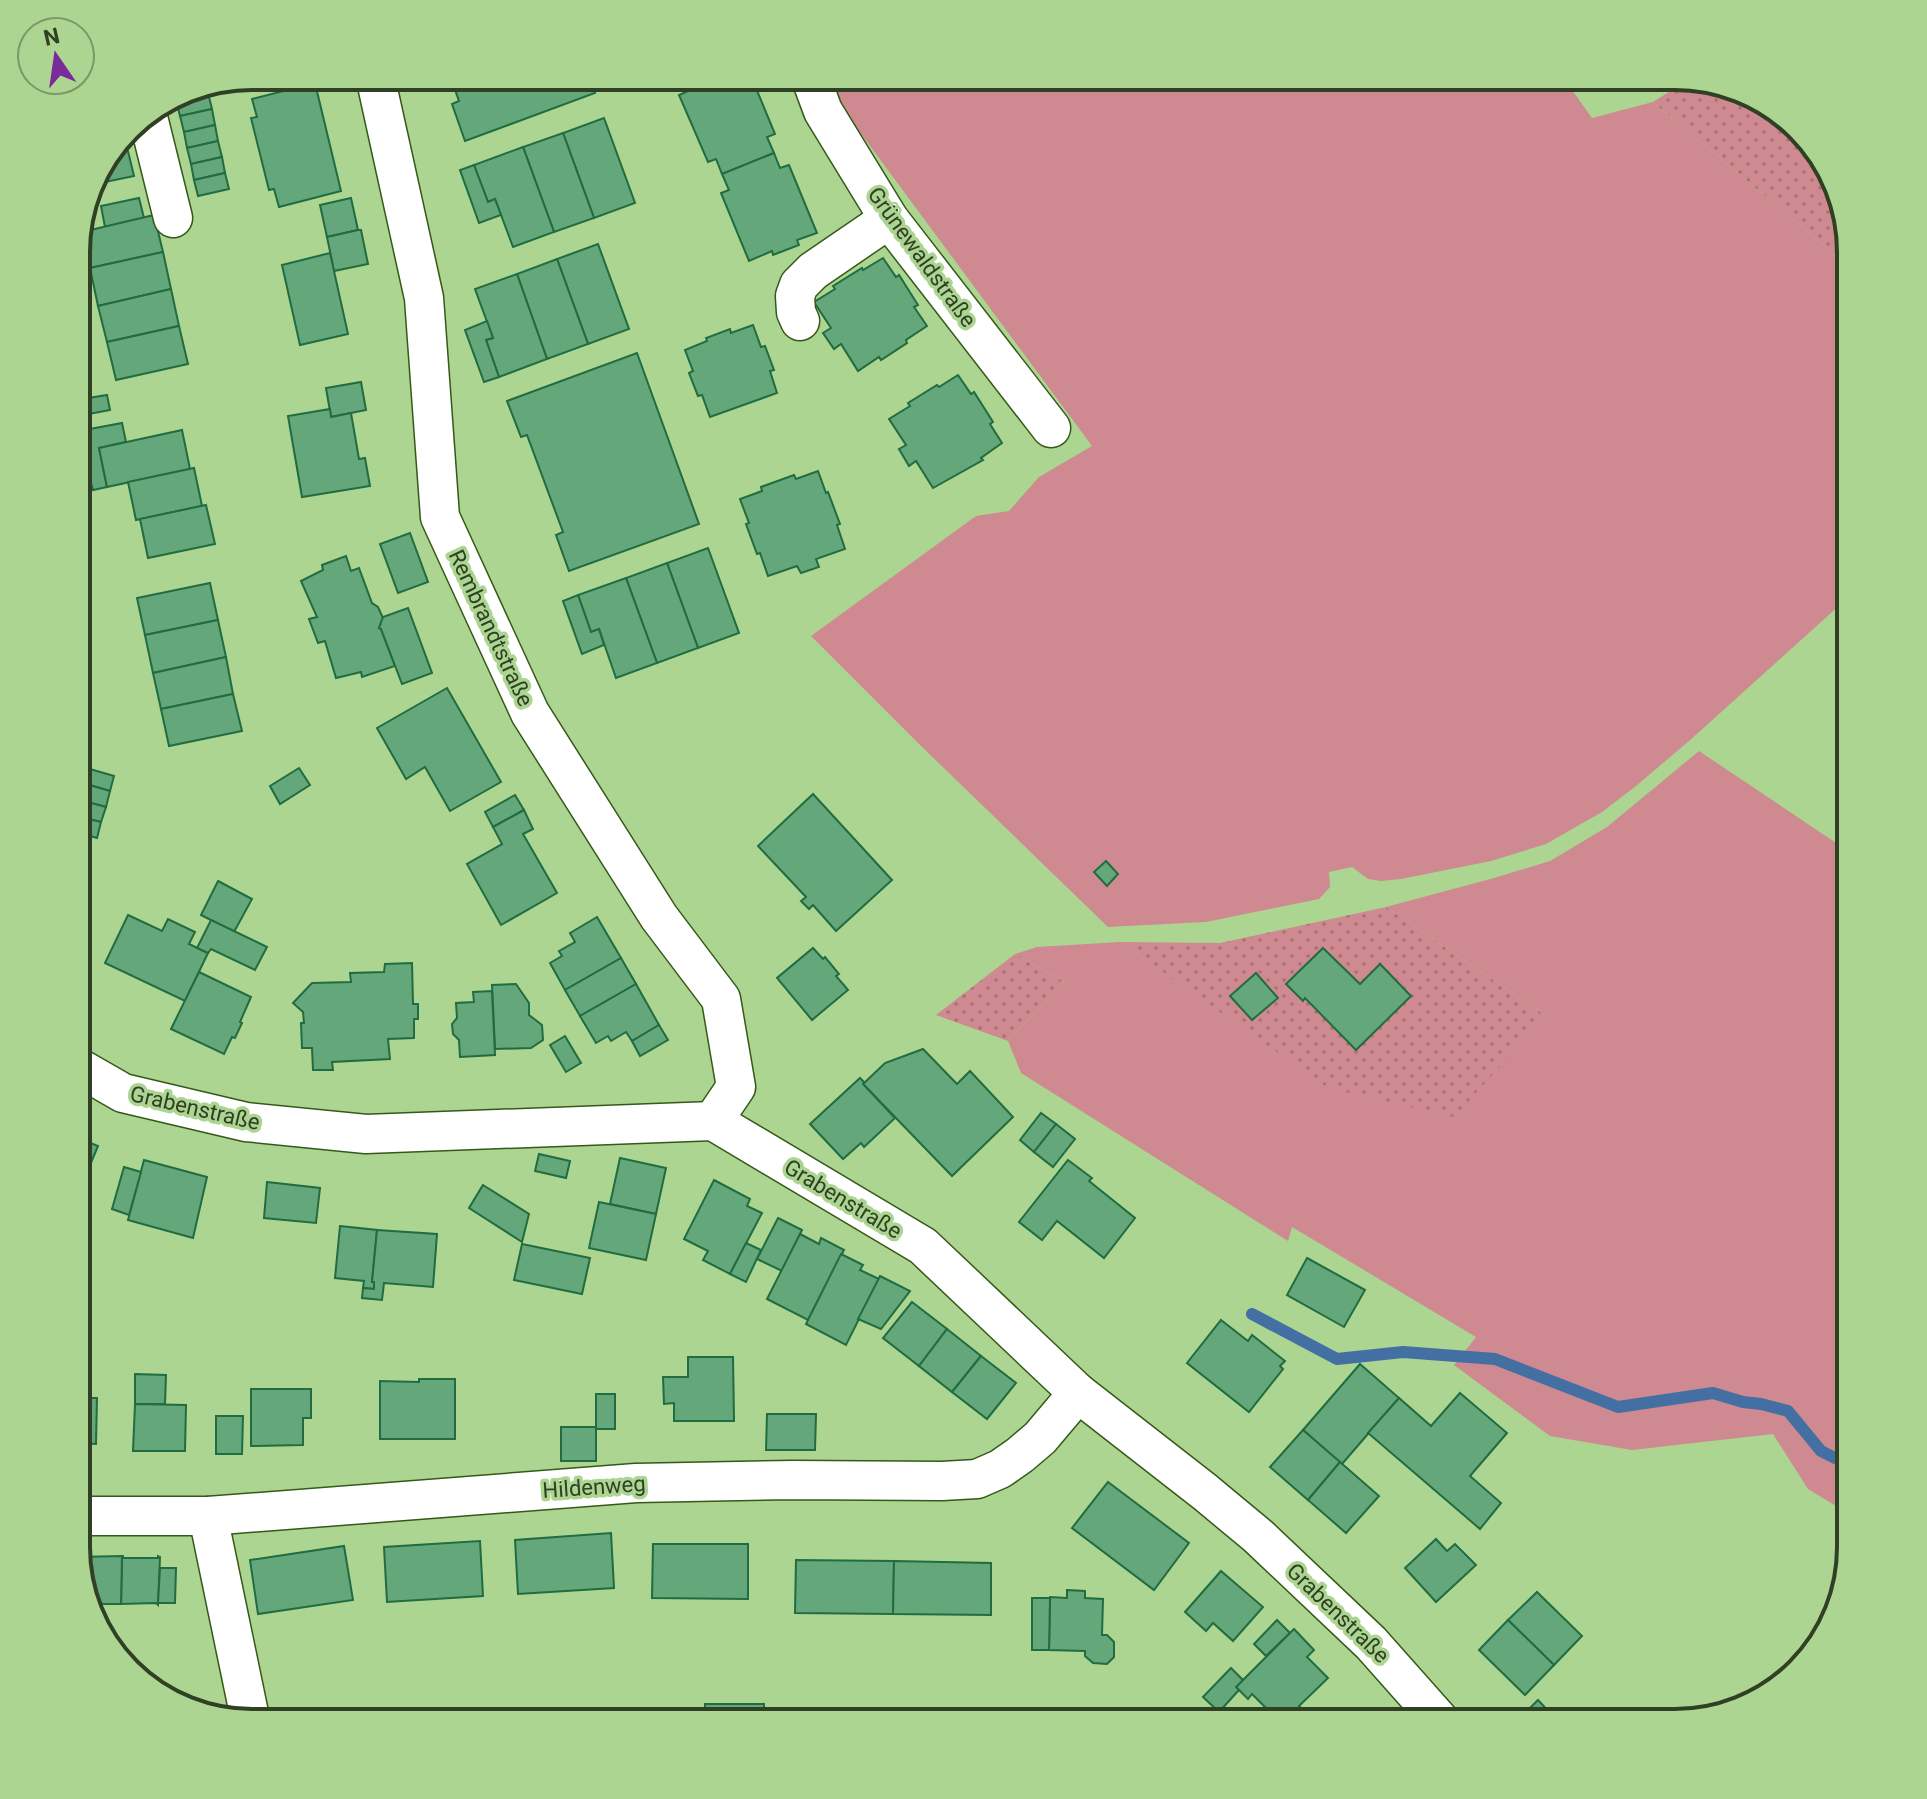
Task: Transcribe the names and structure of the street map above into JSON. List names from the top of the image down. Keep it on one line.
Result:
{"streets":{"street":["Grünewaldstraße","Rembrandtstraße","Grabenstraße","Hildenweg"]},"crossings":[["Rembrandtstraße","Grabenstraße"],["Grabenstraße","Hildenweg"]],"north":"top"}
